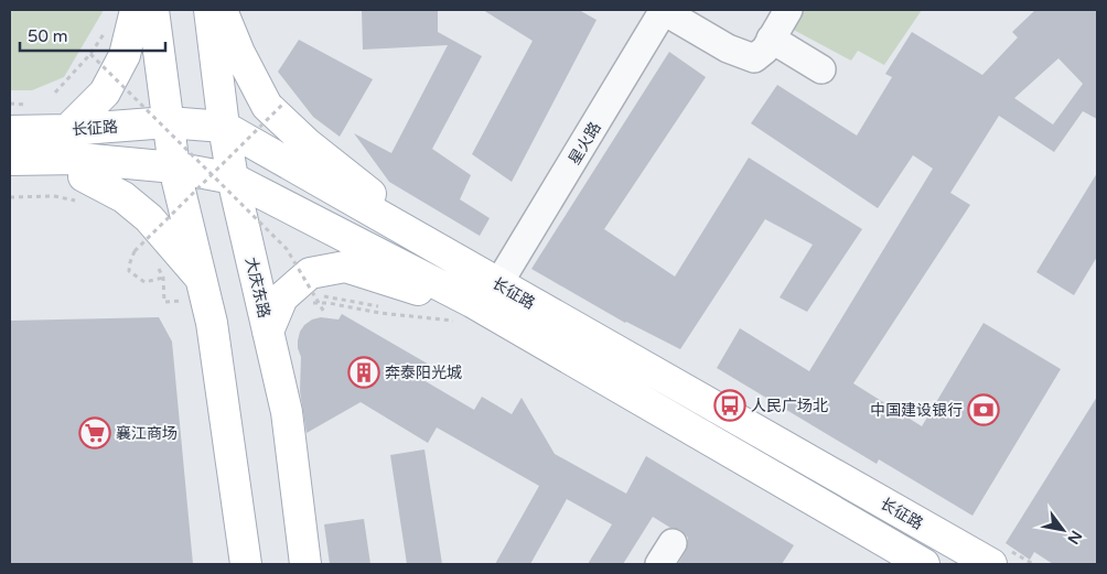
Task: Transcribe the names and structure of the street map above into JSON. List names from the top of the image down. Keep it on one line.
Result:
{"streets":{"main road":["长征路","大庆东路"],"street":["星火路"]},"crossings":[["长征路","大庆东路"]],"places":{"building":["奔泰阳光城"],"bus stop":["人民广场北"],"bank":["中国建设银行"],"supermarket":["襄江商场"]},"scale_bar":"50 m","north":"bottom right"}
